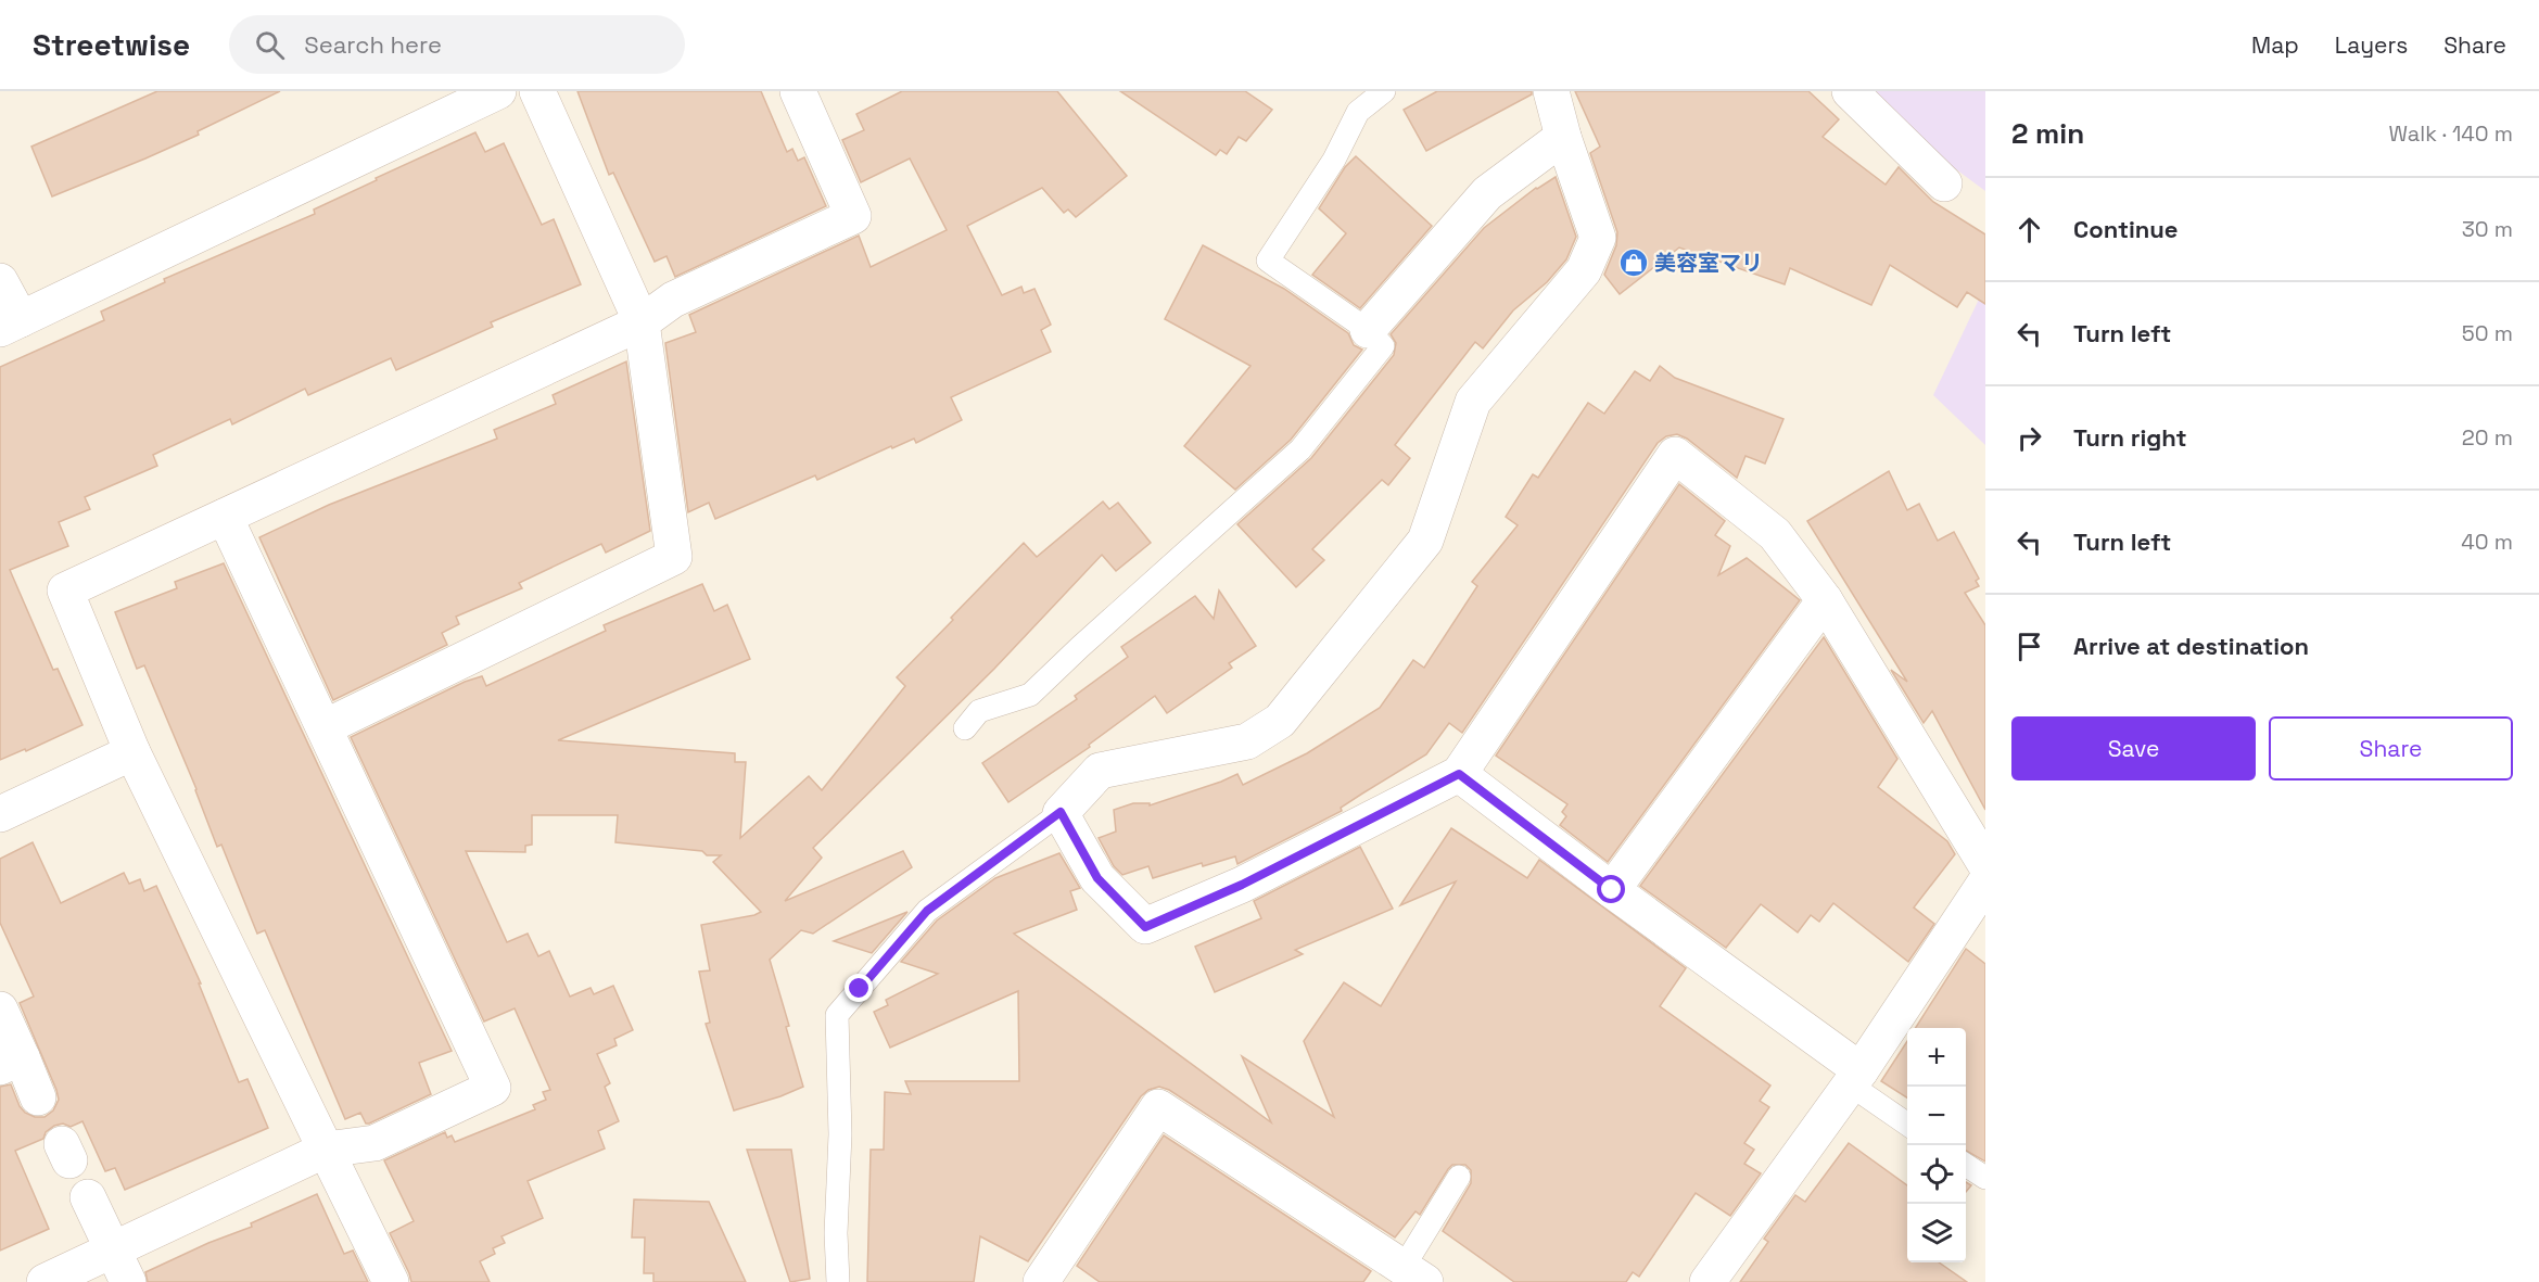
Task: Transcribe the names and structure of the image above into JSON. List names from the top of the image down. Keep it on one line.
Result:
{"places":{"shop":["美容室マリ"]},"page":{"header":"Streetwise","search":"Search here","nav":["Map","Layers","Share"],"heading":["2 min","Walk · 140 m"],"list":[["Continue","30 m"],["Turn left","50 m"],["Turn right","20 m"],["Turn left","40 m"],"Arrive at destination"],"buttons":["Save","Share"],"map_buttons":["+","−"]}}
